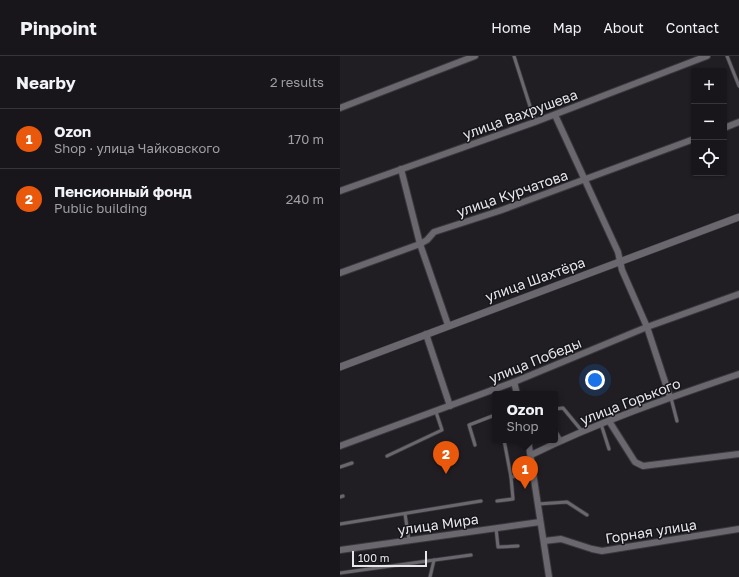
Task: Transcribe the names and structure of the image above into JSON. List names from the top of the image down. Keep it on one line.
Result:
{"streets":{"street":["улица Вахрушева","улица Курчатова","улица Шахтёра","улица Победы","улица Горького","улица Мира","Горная улица"]},"scale_bar":"100 m","page":{"header":"Pinpoint","nav":["Home","Map","About","Contact"],"heading":["Nearby","2 results"],"map_buttons":["+","−"],"list":[{"mark":"1","name":"Ozon","note":"Shop · улица Чайковского","value":"170 m"},{"mark":"2","name":"Пенсионный фонд","note":"Public building","value":"240 m"}],"popup":["Ozon","Shop"],"pins":["2","1"],"scale":"100 m"}}
